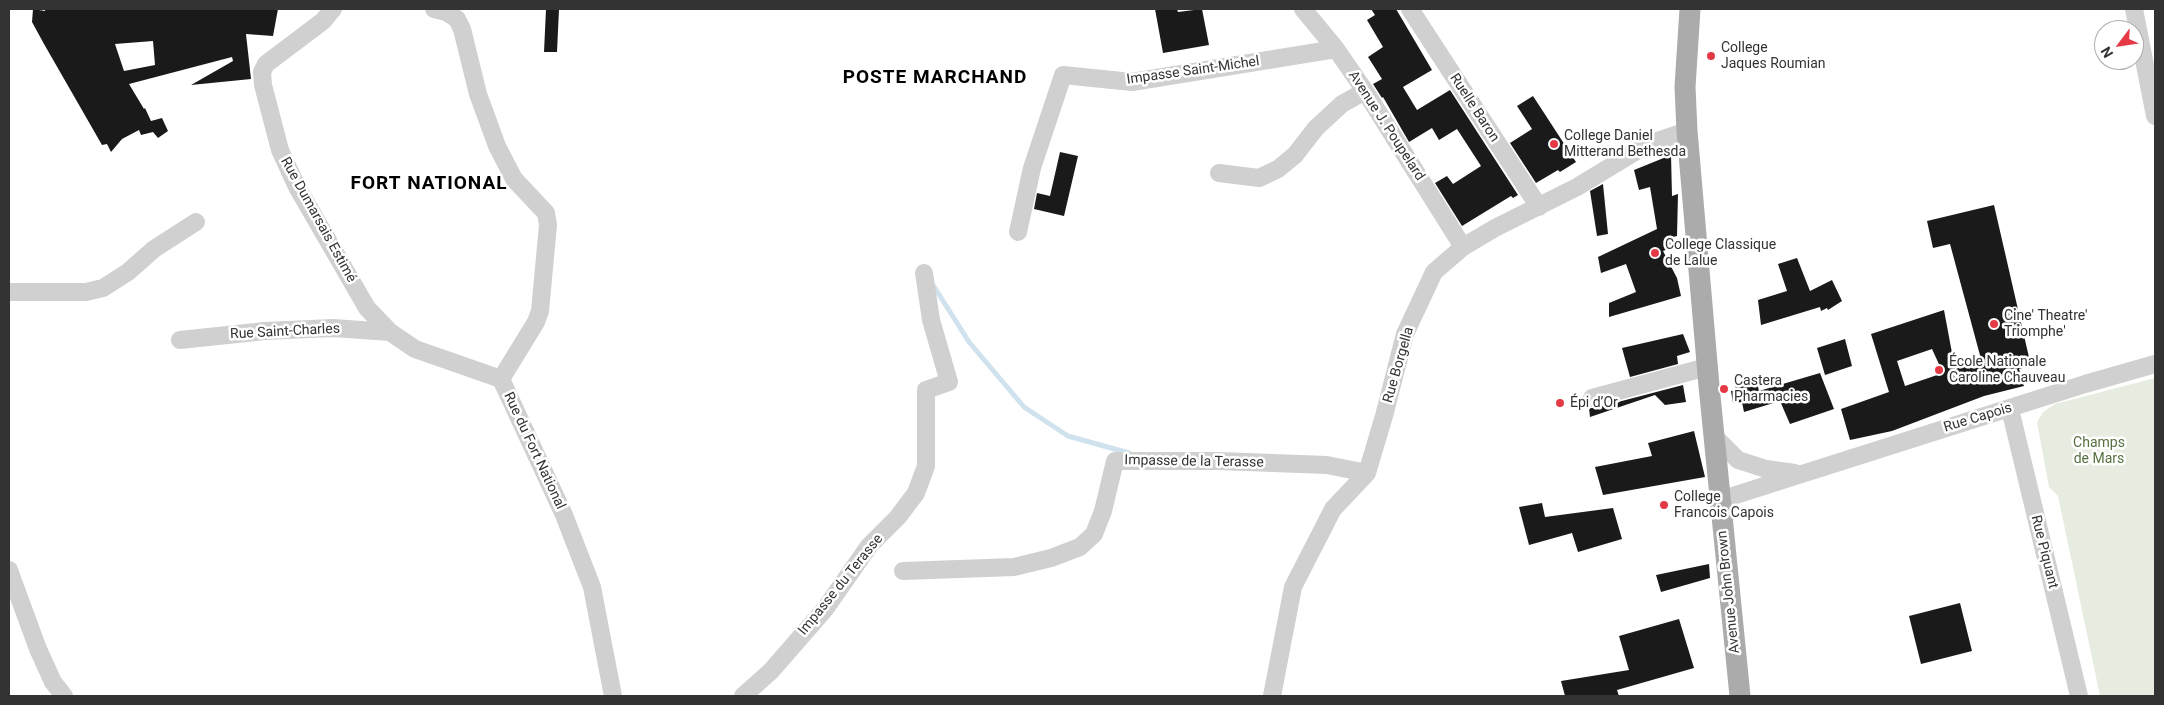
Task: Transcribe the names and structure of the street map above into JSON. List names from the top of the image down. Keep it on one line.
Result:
{"streets":{"main road":["Avenue John Brown"],"street":["Impasse Saint-Michel","Ruelle Baron","Avenue J. Poupelard","Rue Dumarsais Estimé","Rue Saint-Charles","Rue Borgella","Rue Capois","Rue du Fort National","Impasse de la Terasse","Rue Piquant","Impasse du Terasse"]},"crossings":[["Impasse Saint-Michel","Avenue J. Poupelard"],["Ruelle Baron","Rue Borgella"],["Avenue J. Poupelard","Rue Borgella"],["Rue Dumarsais Estimé","Rue Saint-Charles"],["Rue Dumarsais Estimé","Rue du Fort National"],["Rue Borgella","Impasse de la Terasse"],["Rue Borgella","Avenue John Brown"],["Rue Capois","Rue Piquant"],["Rue Capois","Avenue John Brown"]],"districts":["POSTE MARCHAND","FORT NATIONAL"],"parks":["Champs de Mars"],"places":["College Jaques Roumian","College Daniel Mitterand Bethesda","College Classique de Lalue","Cine' Theatre' Triomphe'","École Nationale Caroline Chauveau","Castera Pharmacies","Épi d’Or","College Francois Capois"],"north":"bottom left"}
